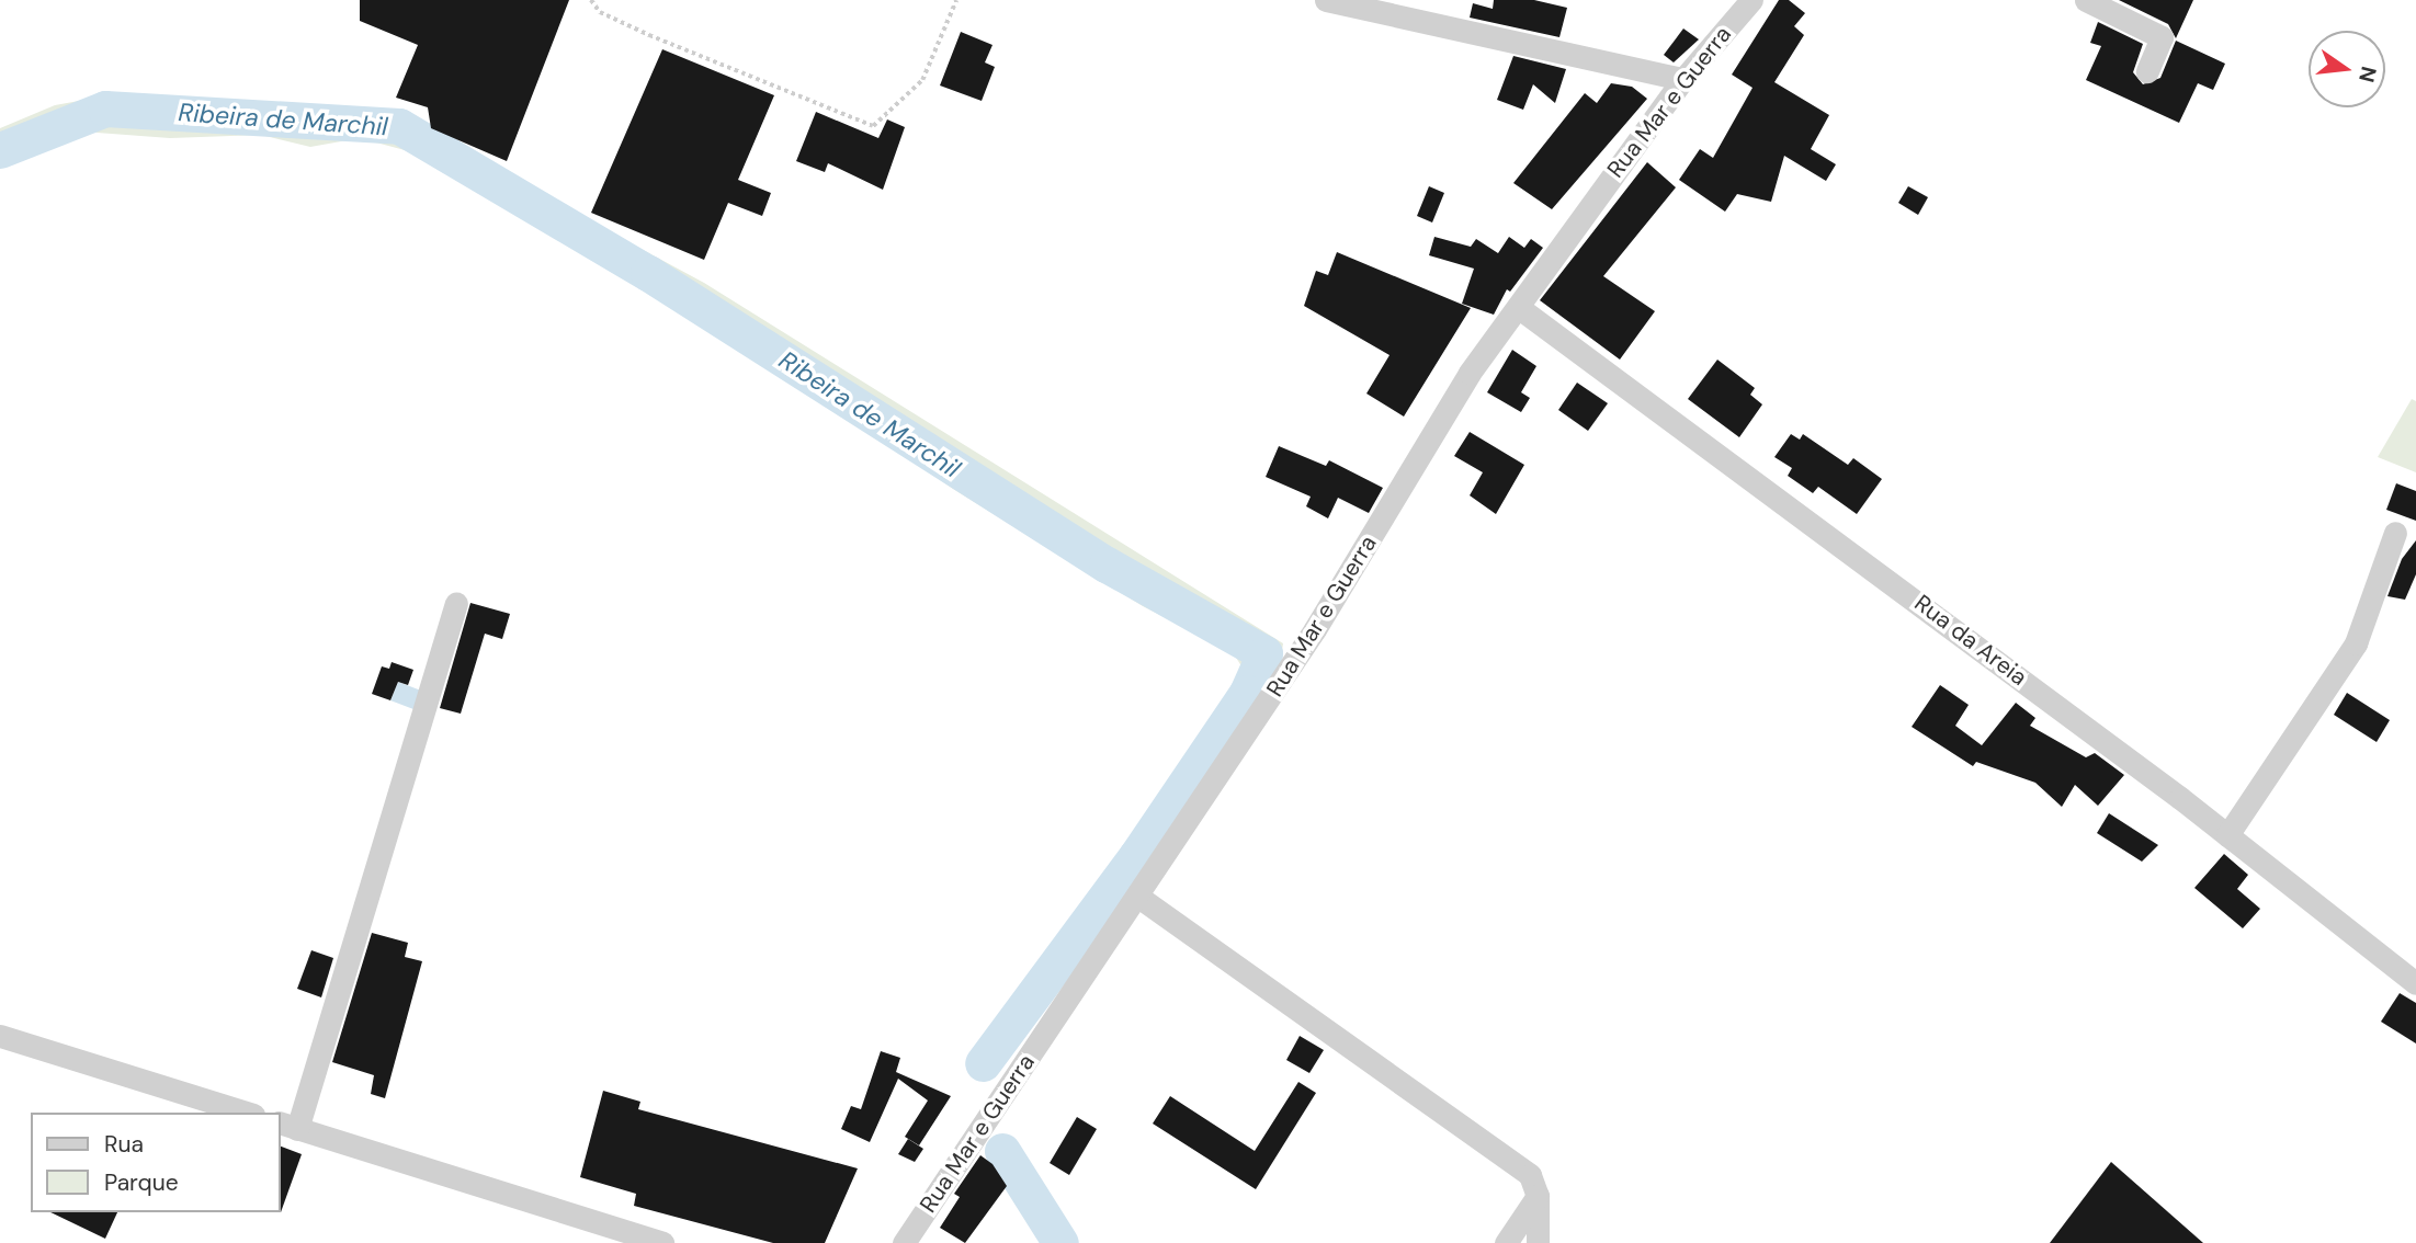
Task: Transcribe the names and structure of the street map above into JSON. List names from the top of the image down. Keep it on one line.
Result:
{"streets":{"street":["Rua Mar e Guerra","Rua da Areia"]},"crossings":[["Rua Mar e Guerra","Rua da Areia"]],"water":["Ribeira de Marchil"],"legend":["Rua","Parque"],"north":"right"}
